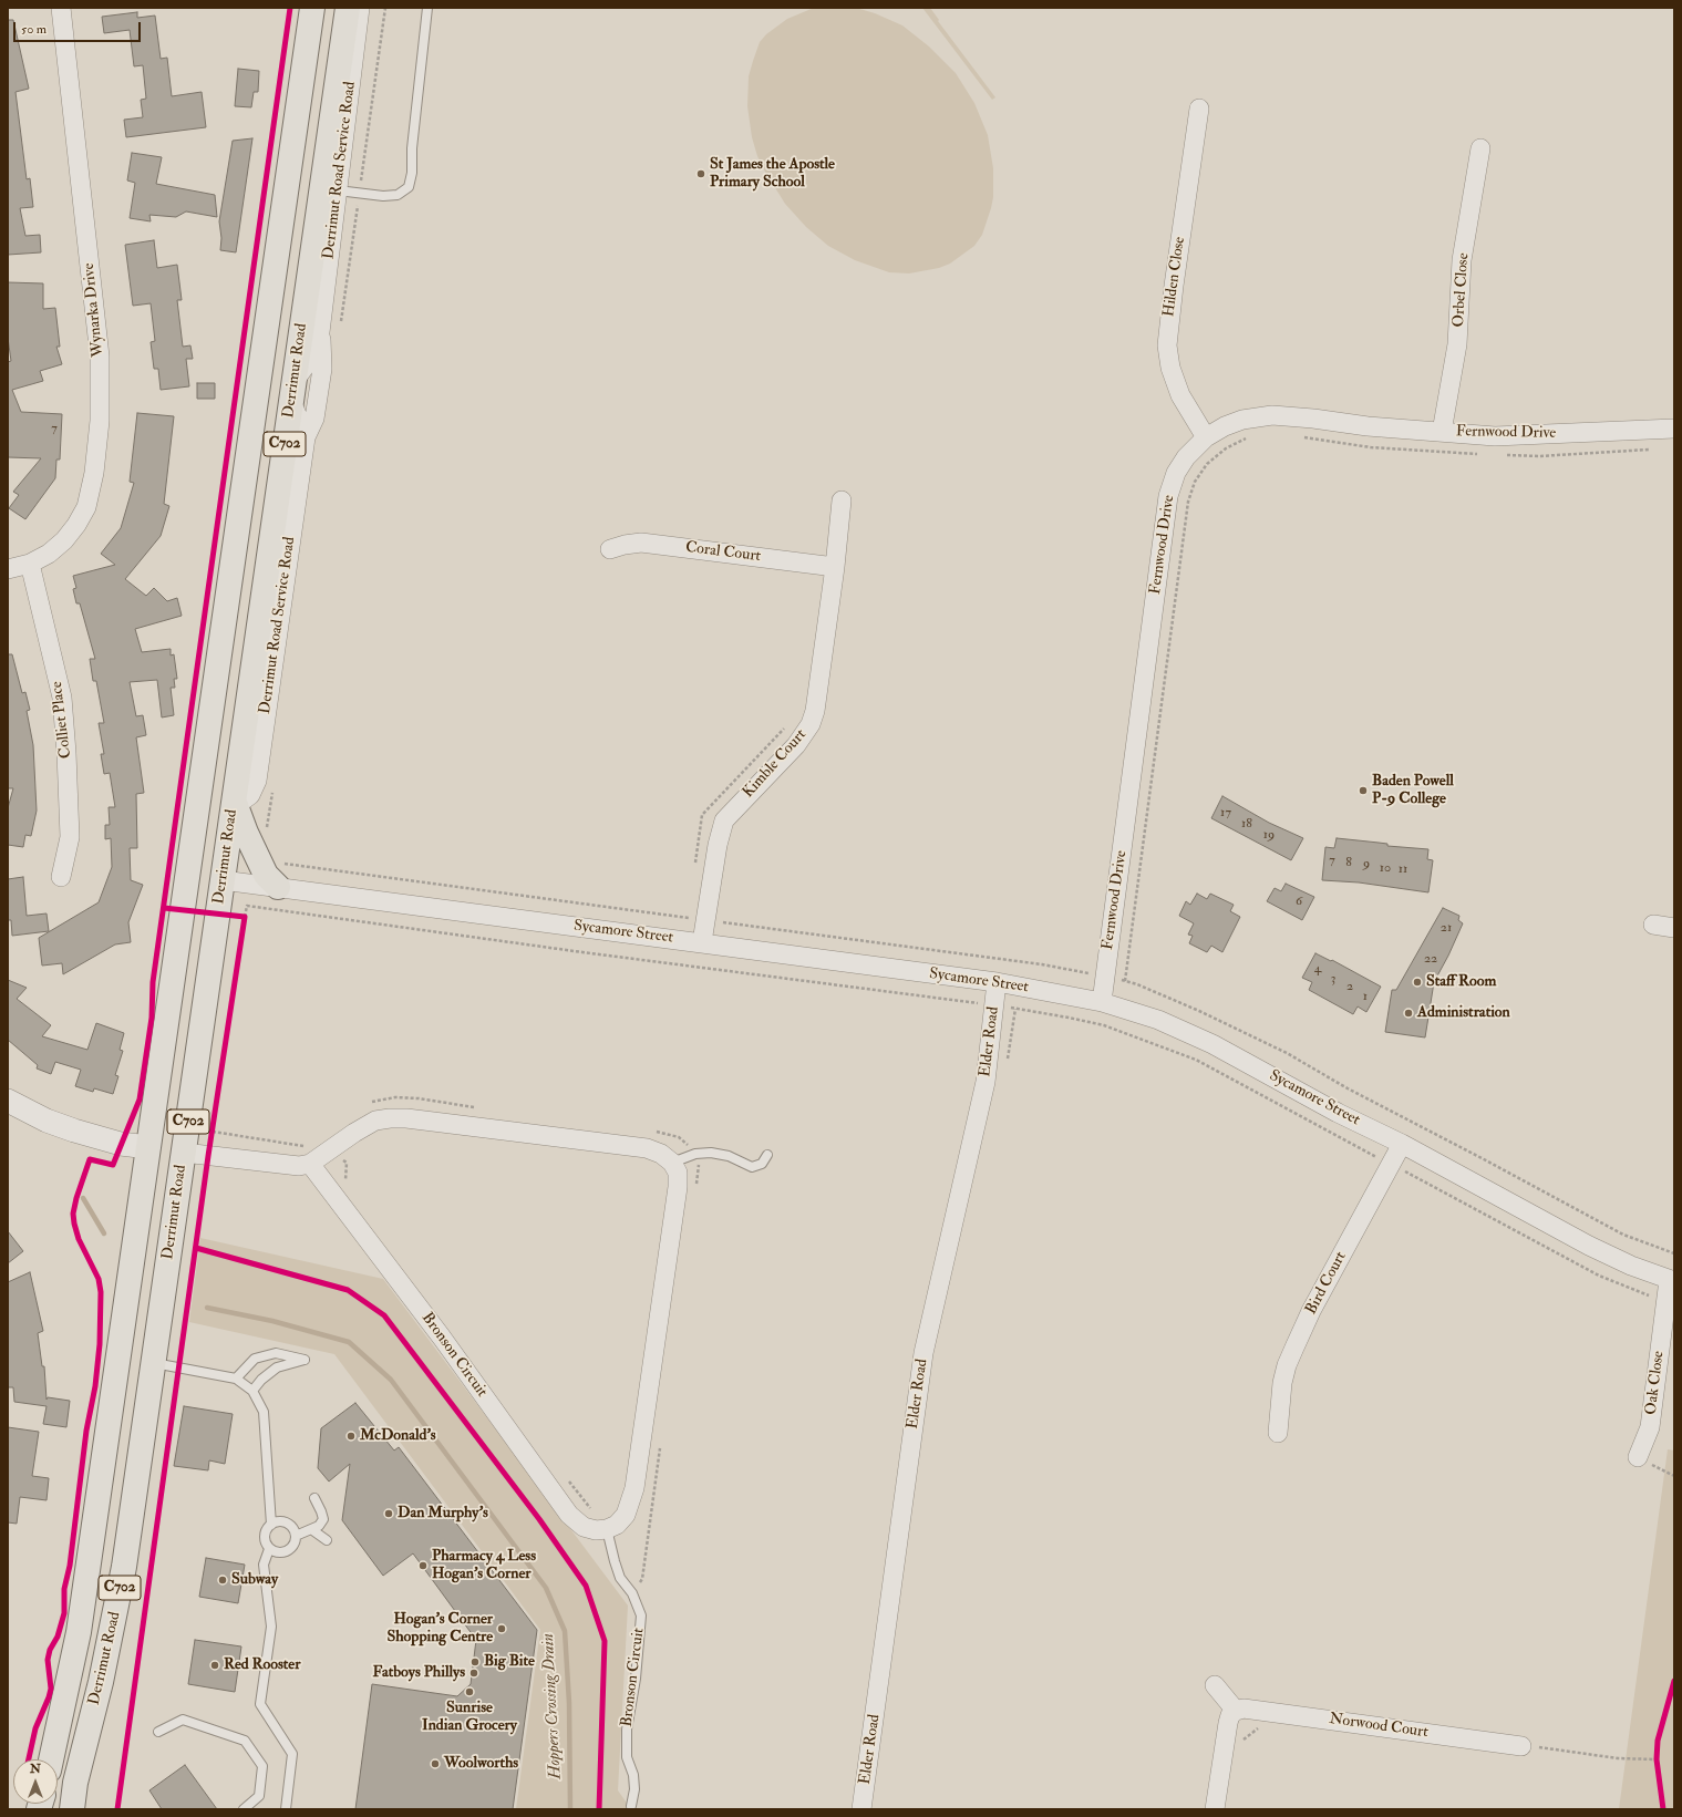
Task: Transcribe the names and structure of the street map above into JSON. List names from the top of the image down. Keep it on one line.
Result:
{"streets":{"highway":["Derrimut Road","C702"],"street":["Derrimut Road Service Road","Hilden Close","Orbel Close","Wynarka Drive","Fernwood Drive","Coral Court","Colliet Place","Kimble Court","Sycamore Street","Elder Road","Bird Court","Bronson Circuit","Oak Close","Norwood Court"]},"crossings":[["Derrimut Road Service Road","Derrimut Road"],["Hilden Close","Fernwood Drive"],["Orbel Close","Fernwood Drive"],["Wynarka Drive","Colliet Place"],["Derrimut Road","Sycamore Street"],["Fernwood Drive","Sycamore Street"],["Coral Court","Kimble Court"],["Kimble Court","Sycamore Street"],["Sycamore Street","Elder Road"],["Sycamore Street","Bird Court"],["Sycamore Street","Oak Close"]],"water":["Hoppers Crossing Drain"],"places":["St James the Apostle Primary School","Baden Powell P-9 College","Staff Room","Administration","McDonald's","Dan Murphy's","Pharmacy 4 Less Hogan's Corner","Subway","Hogan's Corner Shopping Centre","Big Bite","Red Rooster","Fatboys Phillys","Sunrise Indian Grocery","Woolworths"],"house_numbers":["7","17","18","19","7","8","9","10","11","6","21","22","4","3","2","1"],"scale_bar":"50 m","north":"top"}
